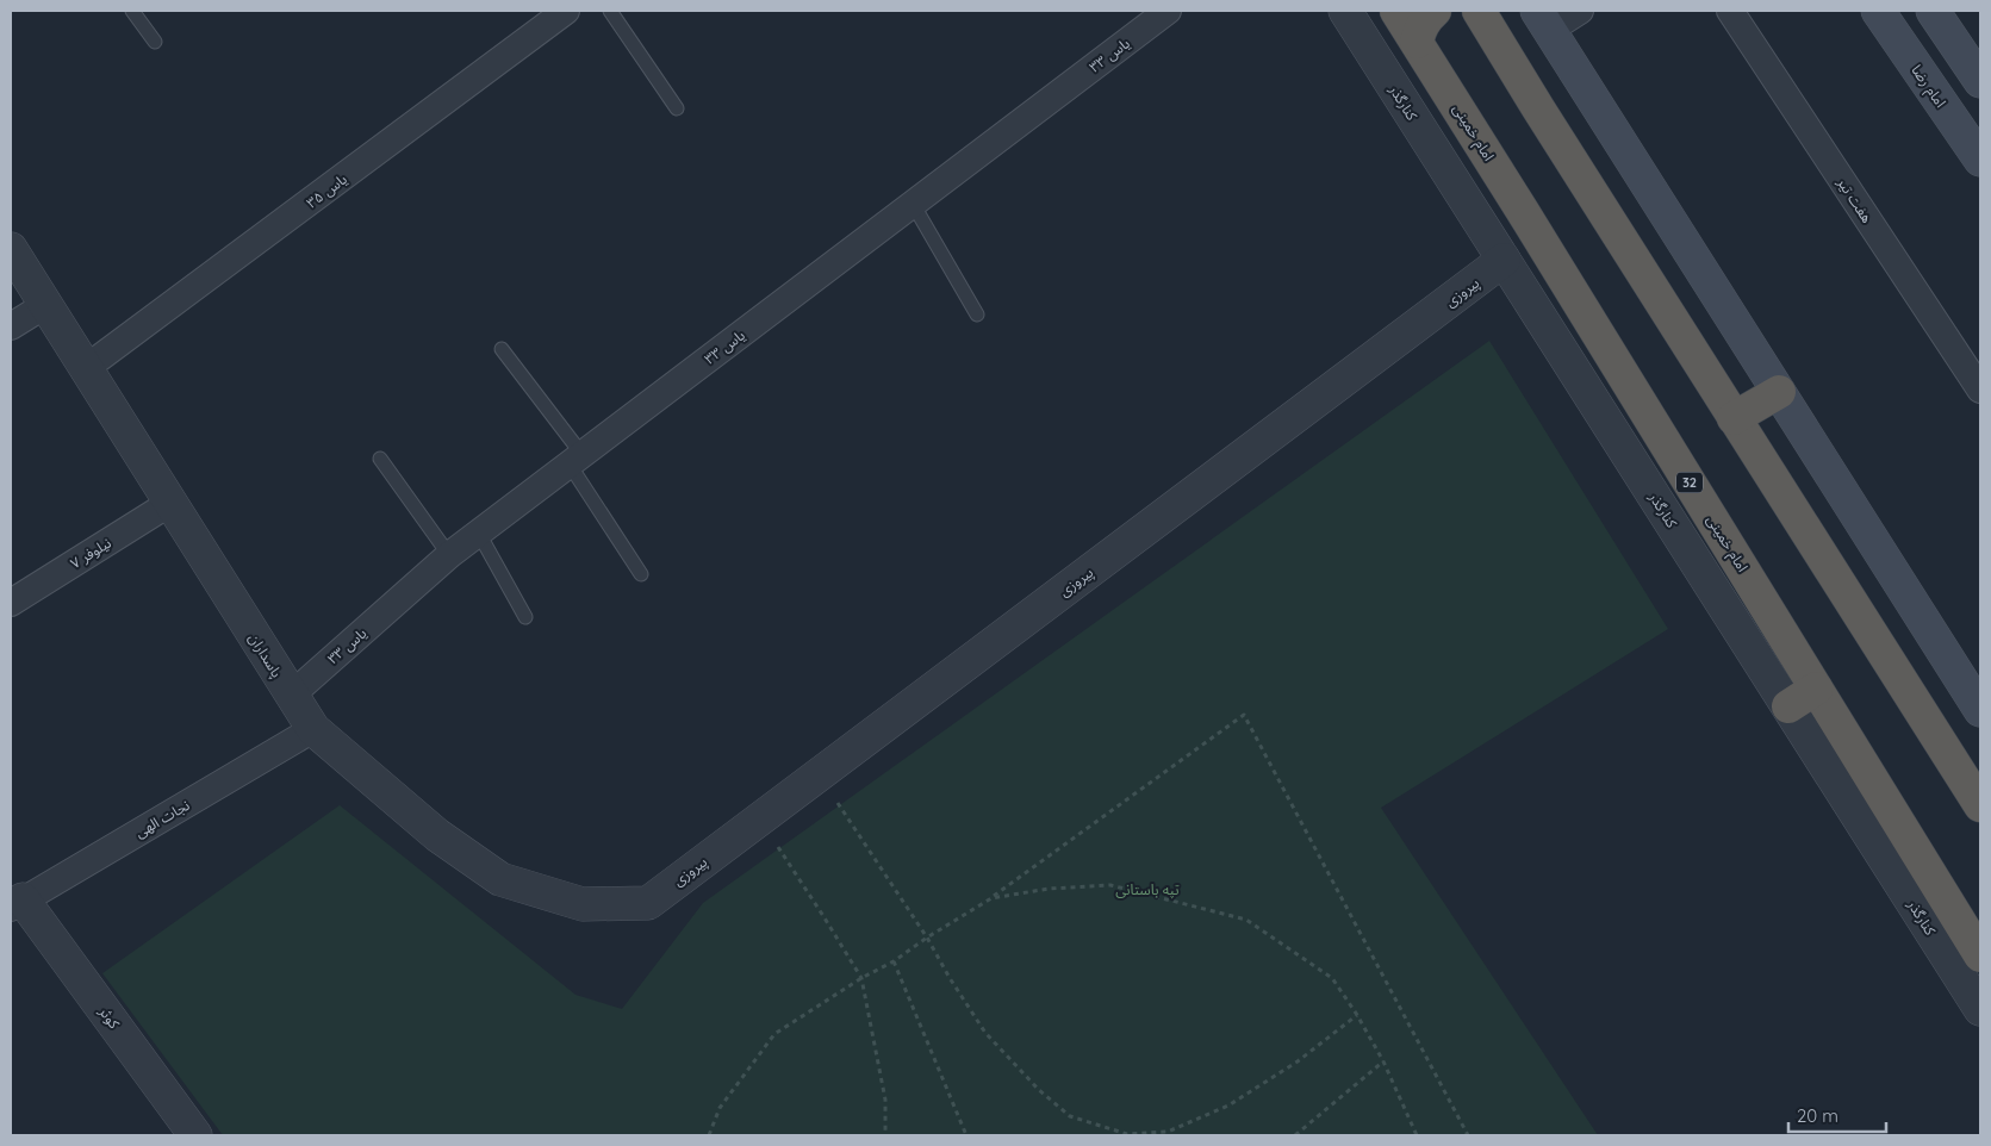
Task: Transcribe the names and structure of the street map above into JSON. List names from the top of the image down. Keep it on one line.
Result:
{"streets":{"highway":["امام خمینی","32"],"main road":["امام رضا"],"street":["یاس ۳۳","کنارگذر","یاس ۳۵","هفت تیر","پیروزی","نیلوفر ۷","پاسداران","نجات الهی","کوثر"]},"crossings":[["یاس ۳۳","پاسداران"],["کنارگذر","پیروزی"],["یاس ۳۵","پاسداران"],["پیروزی","پاسداران"],["نیلوفر ۷","پاسداران"],["پاسداران","نجات الهی"],["نجات الهی","کوثر"]],"parks":["تپه باستانی"],"scale_bar":"20 m"}
